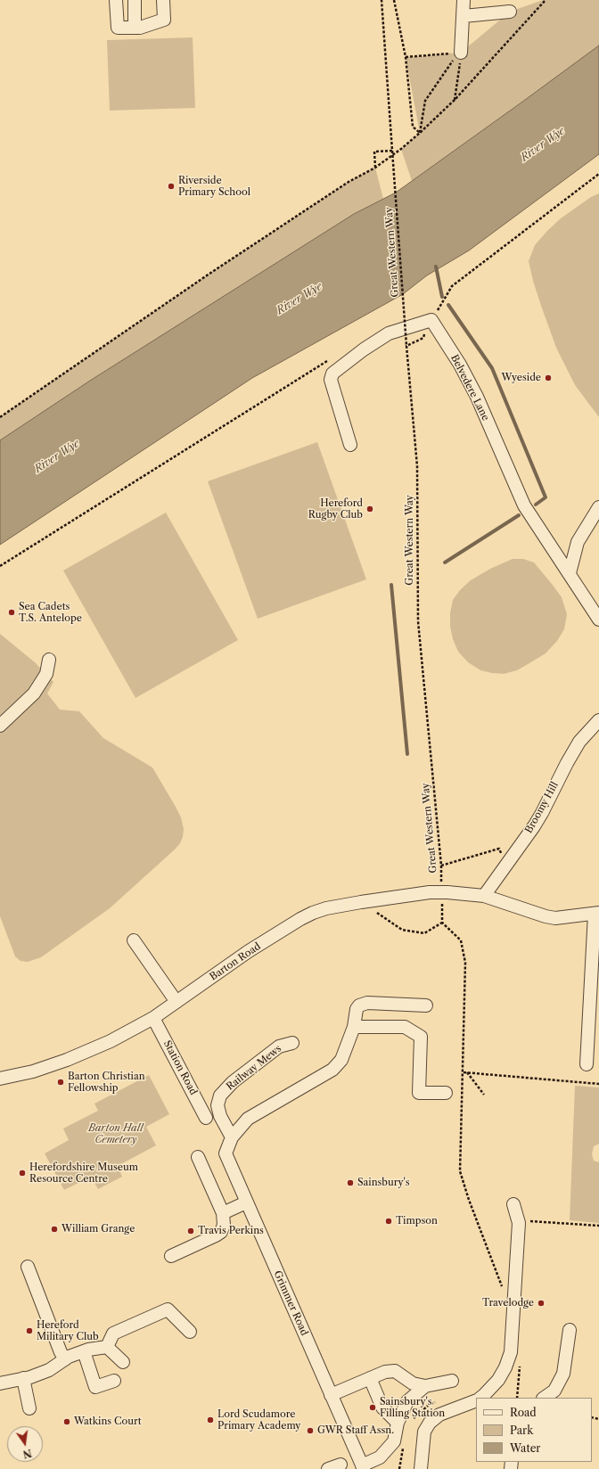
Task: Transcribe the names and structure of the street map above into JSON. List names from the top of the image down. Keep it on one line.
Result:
{"streets":{"street":["Belvedere Lane","Broomy Hill","Barton Road","Station Road","Railway Mews","Grimmer Road"],"path":["Great Western Way"]},"crossings":[["Great Western Way","Barton Road"],["Broomy Hill","Barton Road"],["Barton Road","Station Road"],["Railway Mews","Grimmer Road"]],"water":["River Wye"],"parks":["Barton Hall Cemetery"],"places":["Riverside Primary School","Wyeside","Hereford Rugby Club","Sea Cadets T.S. Antelope","Barton Christian Fellowship","Herefordshire Museum Resource Centre","Sainsbury's","Timpson","William Grange","Travis Perkins","Travelodge","Hereford Military Club","Sainsbury's Filling Station","Lord Scudamore Primary Academy","Watkins Court","GWR Staff Assn."],"legend":["Road","Park","Water"],"north":"bottom"}
